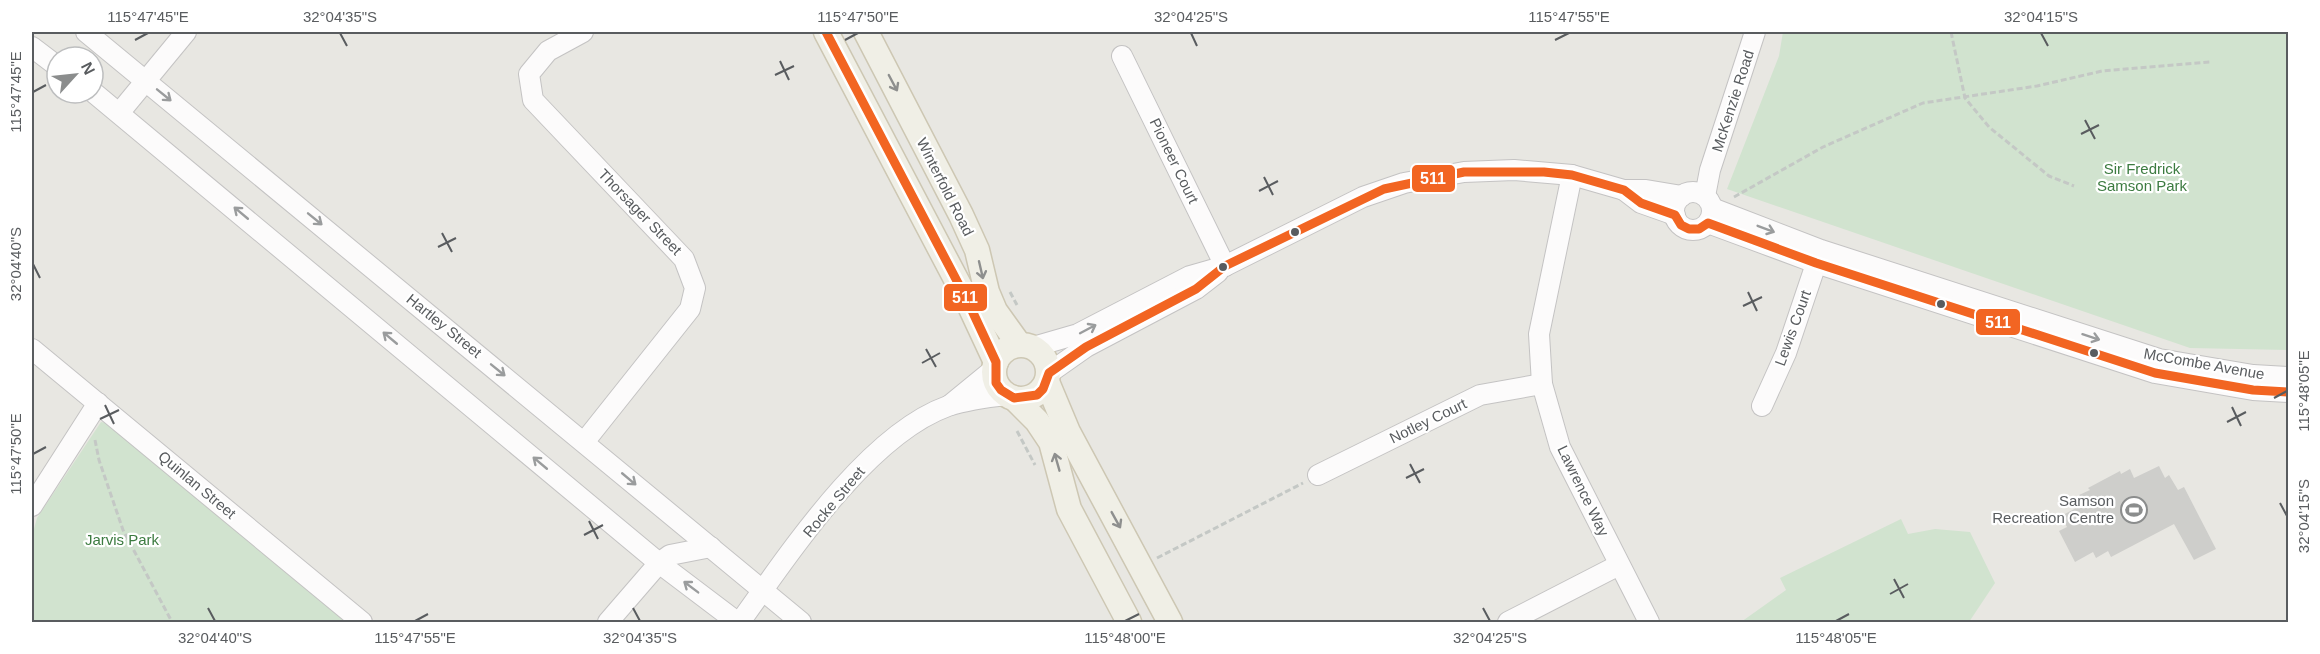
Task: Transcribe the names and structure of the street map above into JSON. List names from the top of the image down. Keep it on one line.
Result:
{"streets":{"main road":["Winterfold Road"],"street":["McKenzie Road","Pioneer Court","Thorsager Street","Hartley Street","Lewis Court","McCombe Avenue","Notley Court","Quinlan Street","Lawrence Way","Rocke Street"]},"crossings":[["McKenzie Road","McCombe Avenue"],["Pioneer Court","McCombe Avenue"],["Winterfold Road","McCombe Avenue"],["Winterfold Road","Rocke Street"],["Thorsager Street","Hartley Street"],["Hartley Street","Rocke Street"],["Lewis Court","McCombe Avenue"],["McCombe Avenue","Lawrence Way"],["McCombe Avenue","Rocke Street"],["Notley Court","Lawrence Way"]],"parks":["Sir Fredrick Samson Park","Jarvis Park"],"places":{"sports":["Samson Recreation Centre"]},"lines":["transit line 511"],"north":"top right","coordinates":["115°47'45\"E","32°04'35\"S","115°47'50\"E","32°04'25\"S","115°47'55\"E","32°04'15\"S","32°04'40\"S","115°48'05\"E","115°48'00\"E"]}
